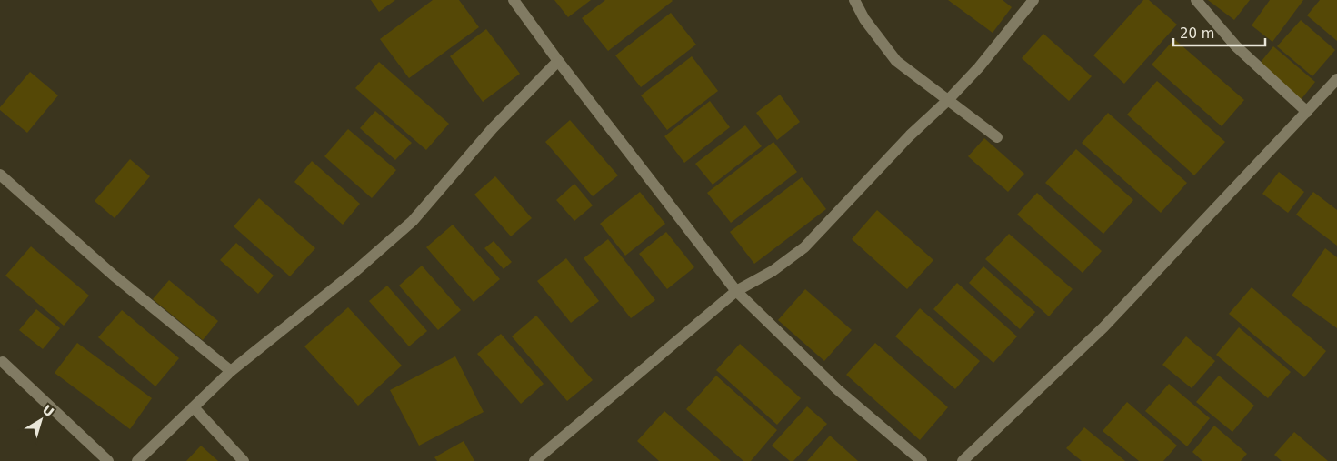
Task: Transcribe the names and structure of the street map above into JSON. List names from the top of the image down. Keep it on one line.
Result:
{"scale_bar":"20 m","north":"top right"}
